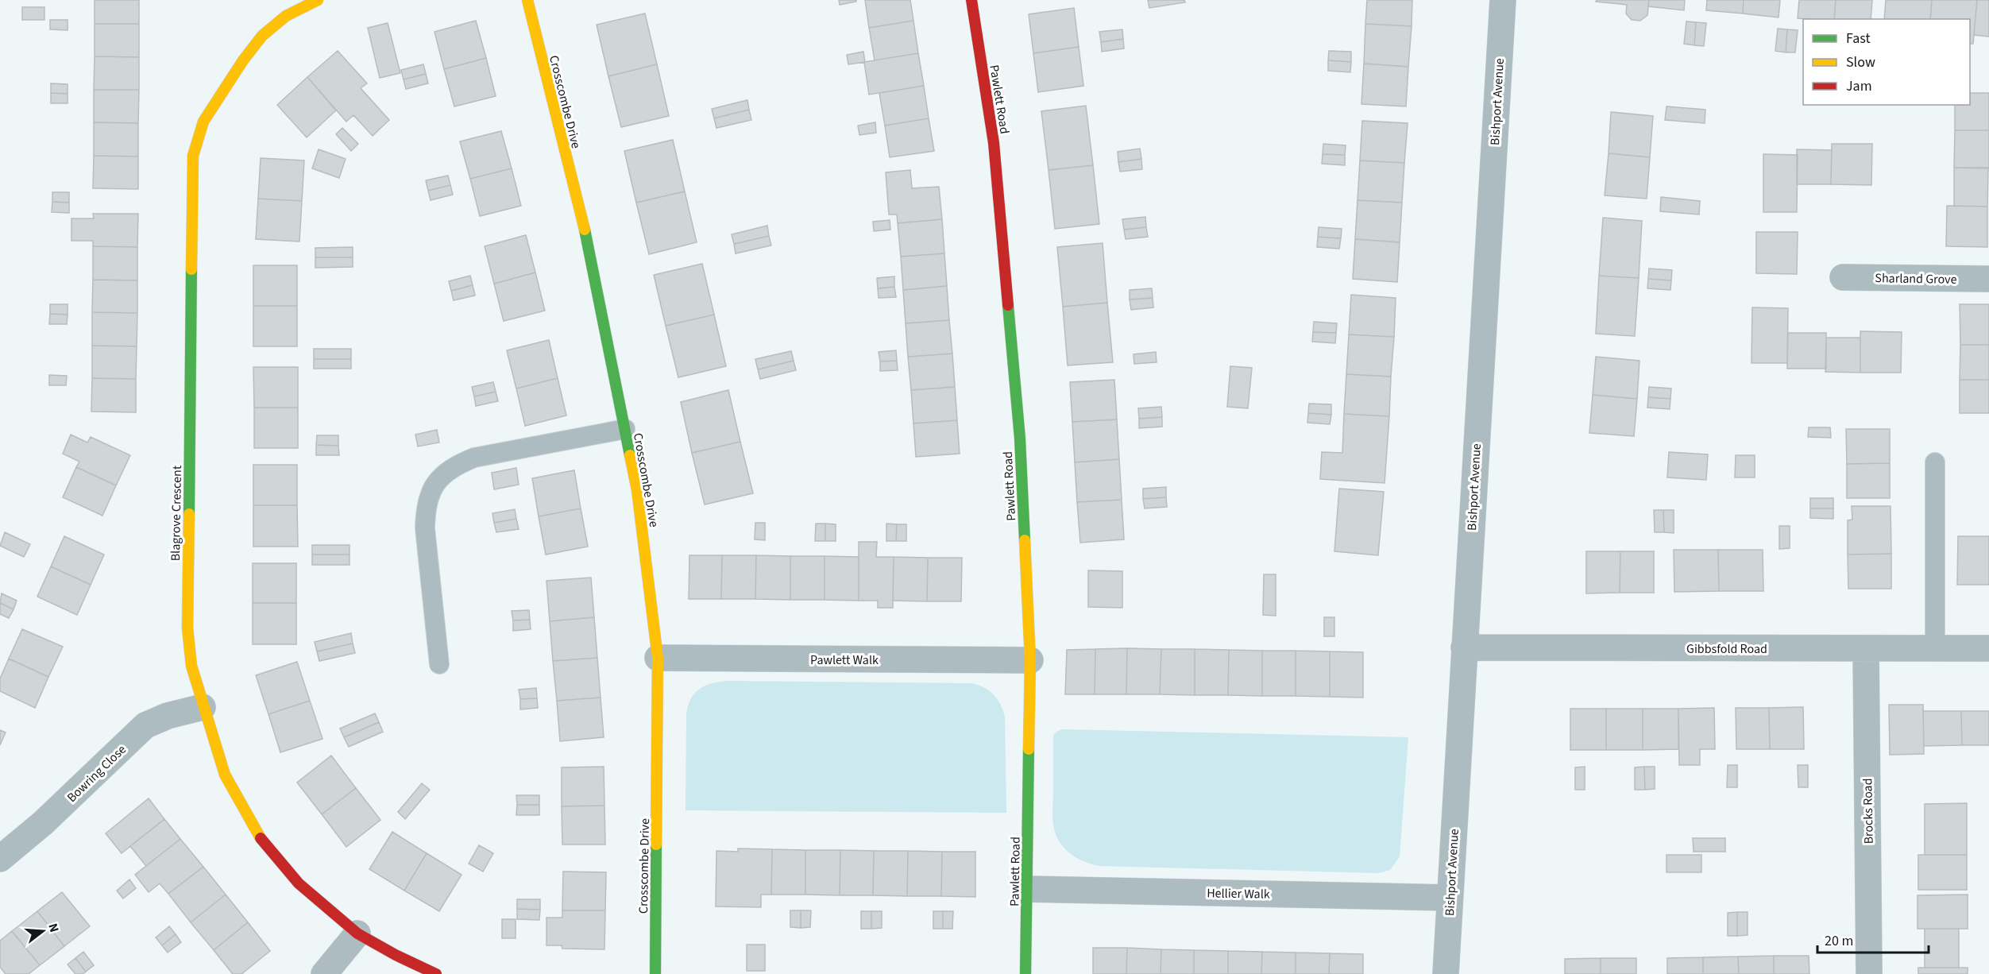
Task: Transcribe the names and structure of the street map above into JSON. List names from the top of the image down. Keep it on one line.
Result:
{"streets":{"street":["Pawlett Road","Crosscombe Drive","Bishport Avenue","Sharland Grove","Blagrove Crescent","Gibbsfold Road","Pawlett Walk","Bowring Close","Brocks Road","Hellier Walk"]},"crossings":[["Pawlett Road","Pawlett Walk"],["Pawlett Road","Hellier Walk"],["Crosscombe Drive","Pawlett Walk"],["Bishport Avenue","Gibbsfold Road"],["Bishport Avenue","Hellier Walk"],["Blagrove Crescent","Bowring Close"],["Gibbsfold Road","Brocks Road"]],"legend":["Fast","Slow","Jam"],"scale_bar":"20 m","north":"right"}
